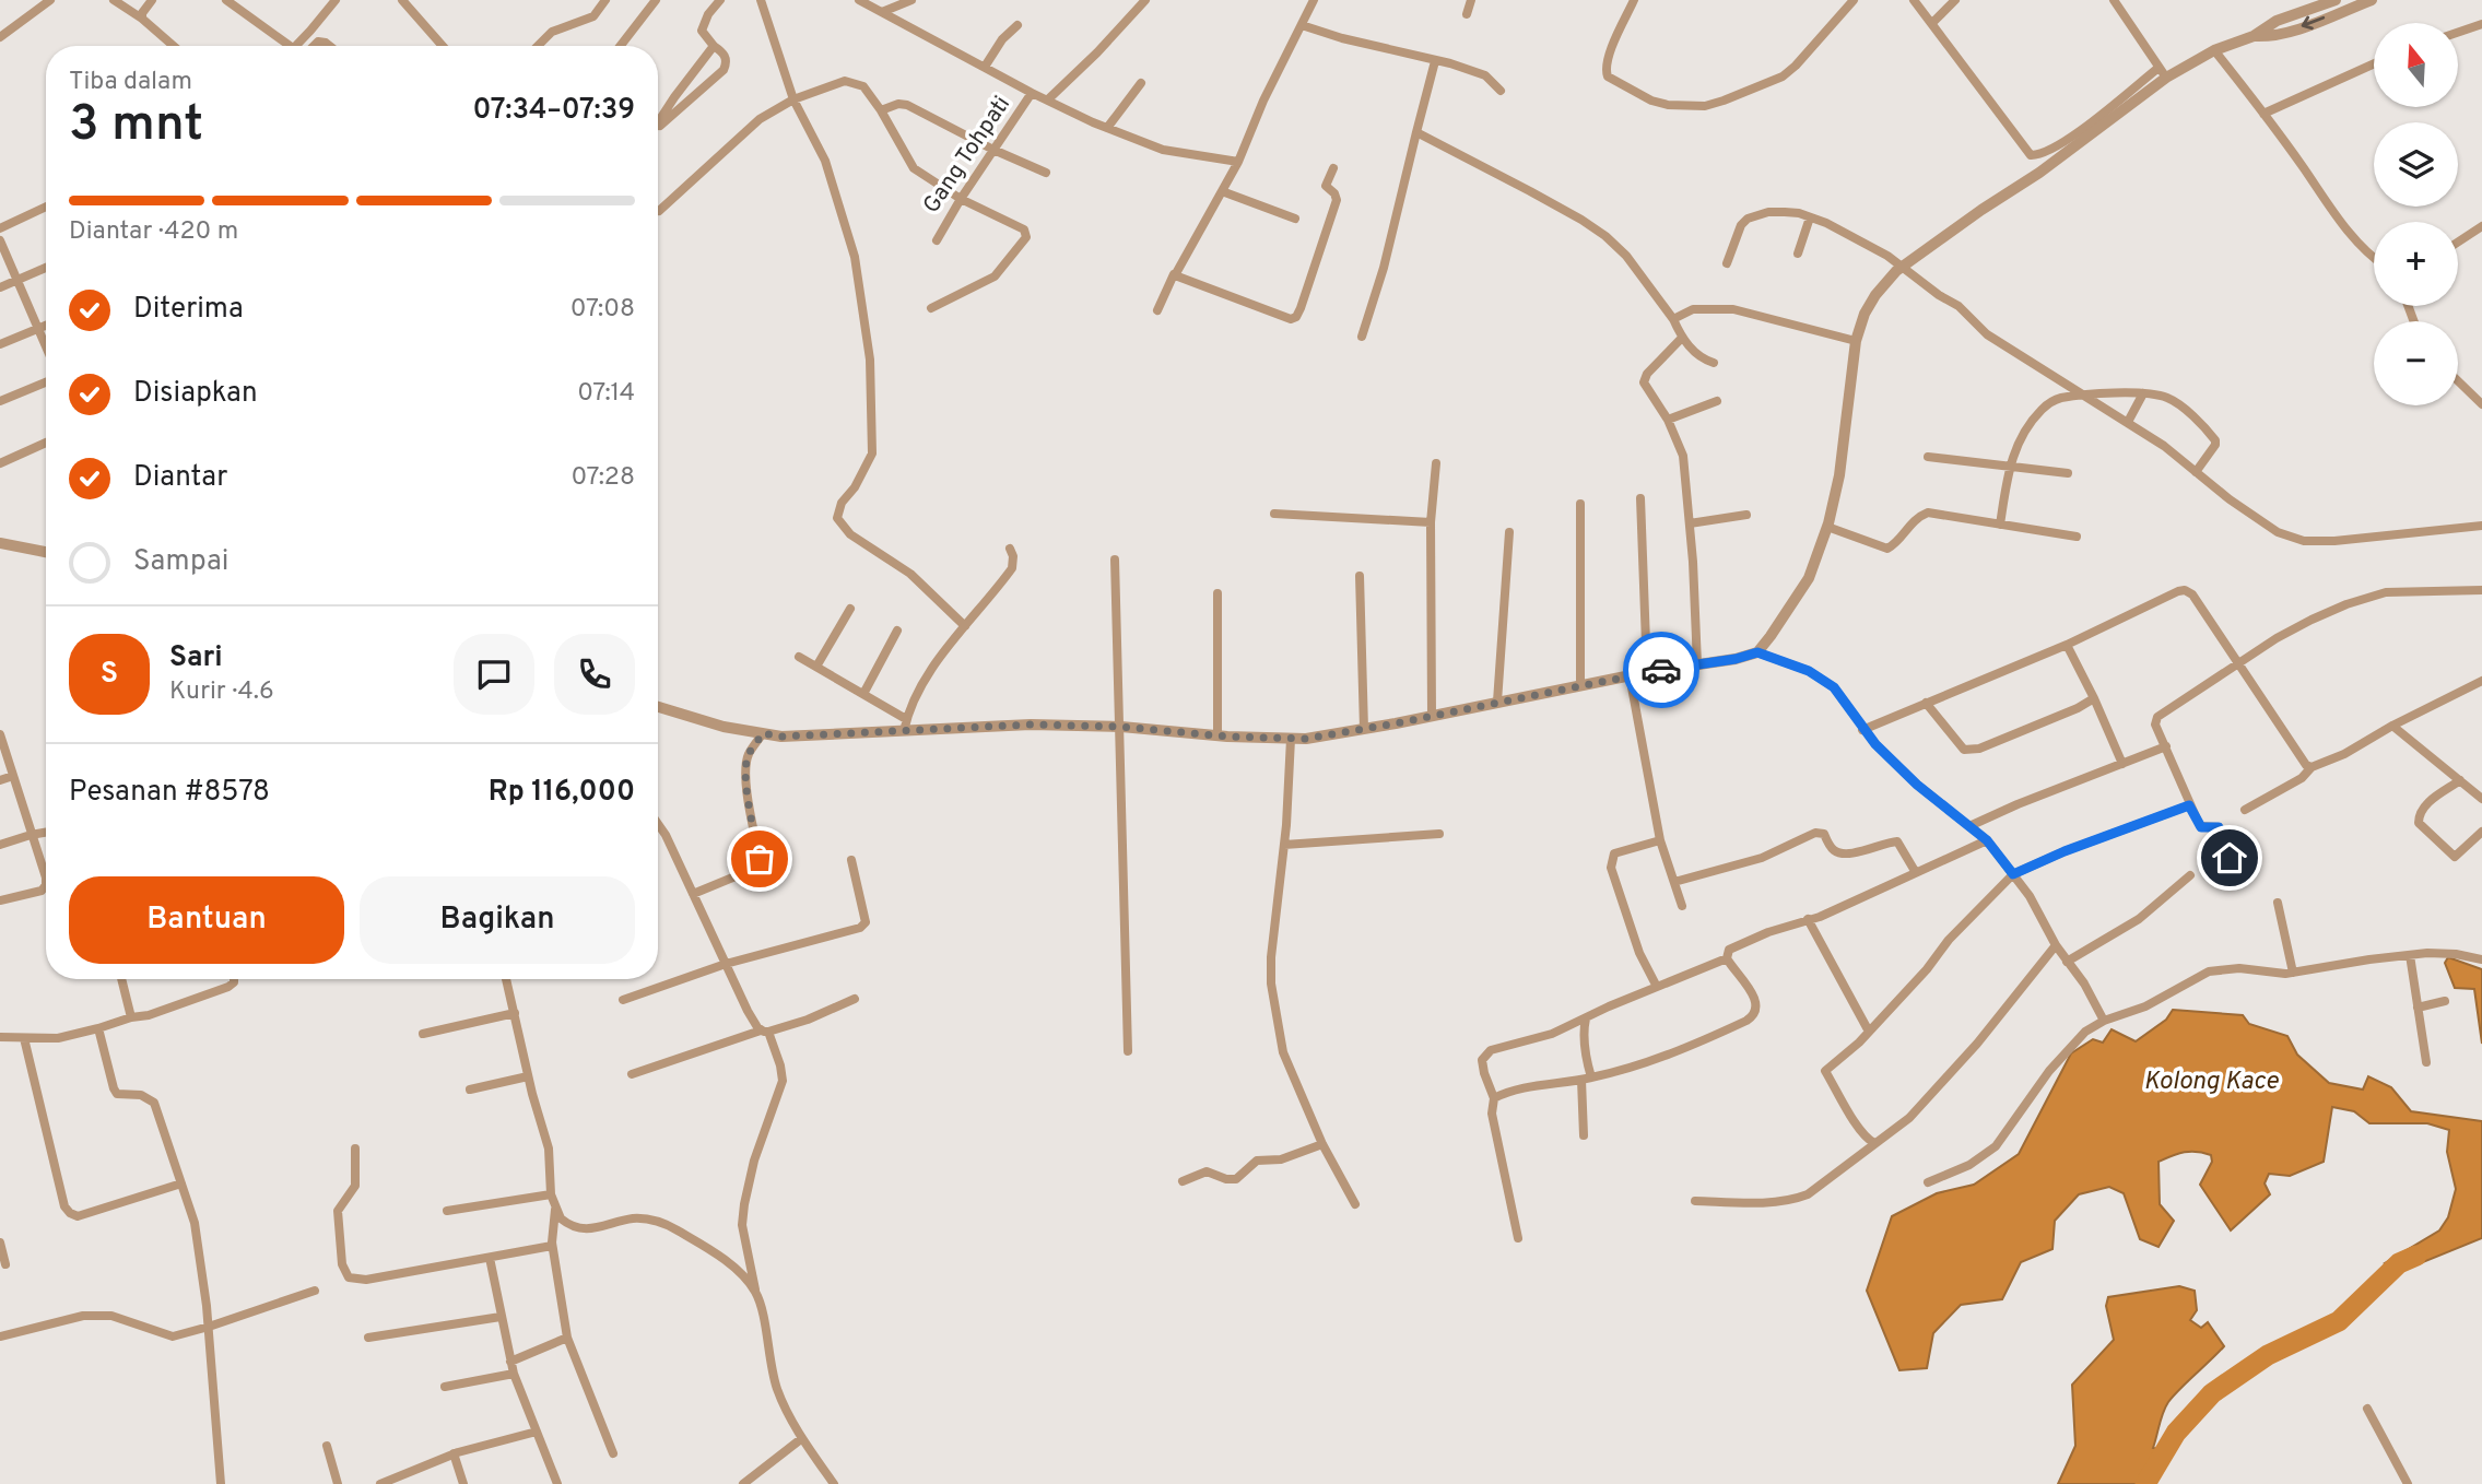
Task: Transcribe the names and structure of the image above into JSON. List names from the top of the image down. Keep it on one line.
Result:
{"streets":{"street":["Gang Tohpati"]},"water":["Kolong Kace"],"north":"top","page":{"map_buttons":["+","−"],"heading":["3 mnt","Tiba dalam","07:34–07:39"],"panel":["Sari","Kurir · 4.6","Pesanan #8578","Rp 116,000"],"bar":"Diantar · 420 m","list":[["Diterima","07:08"],["Disiapkan","07:14"],["Diantar","07:28"],"Sampai"],"round":"S","buttons":["Bantuan","Bagikan"]}}
